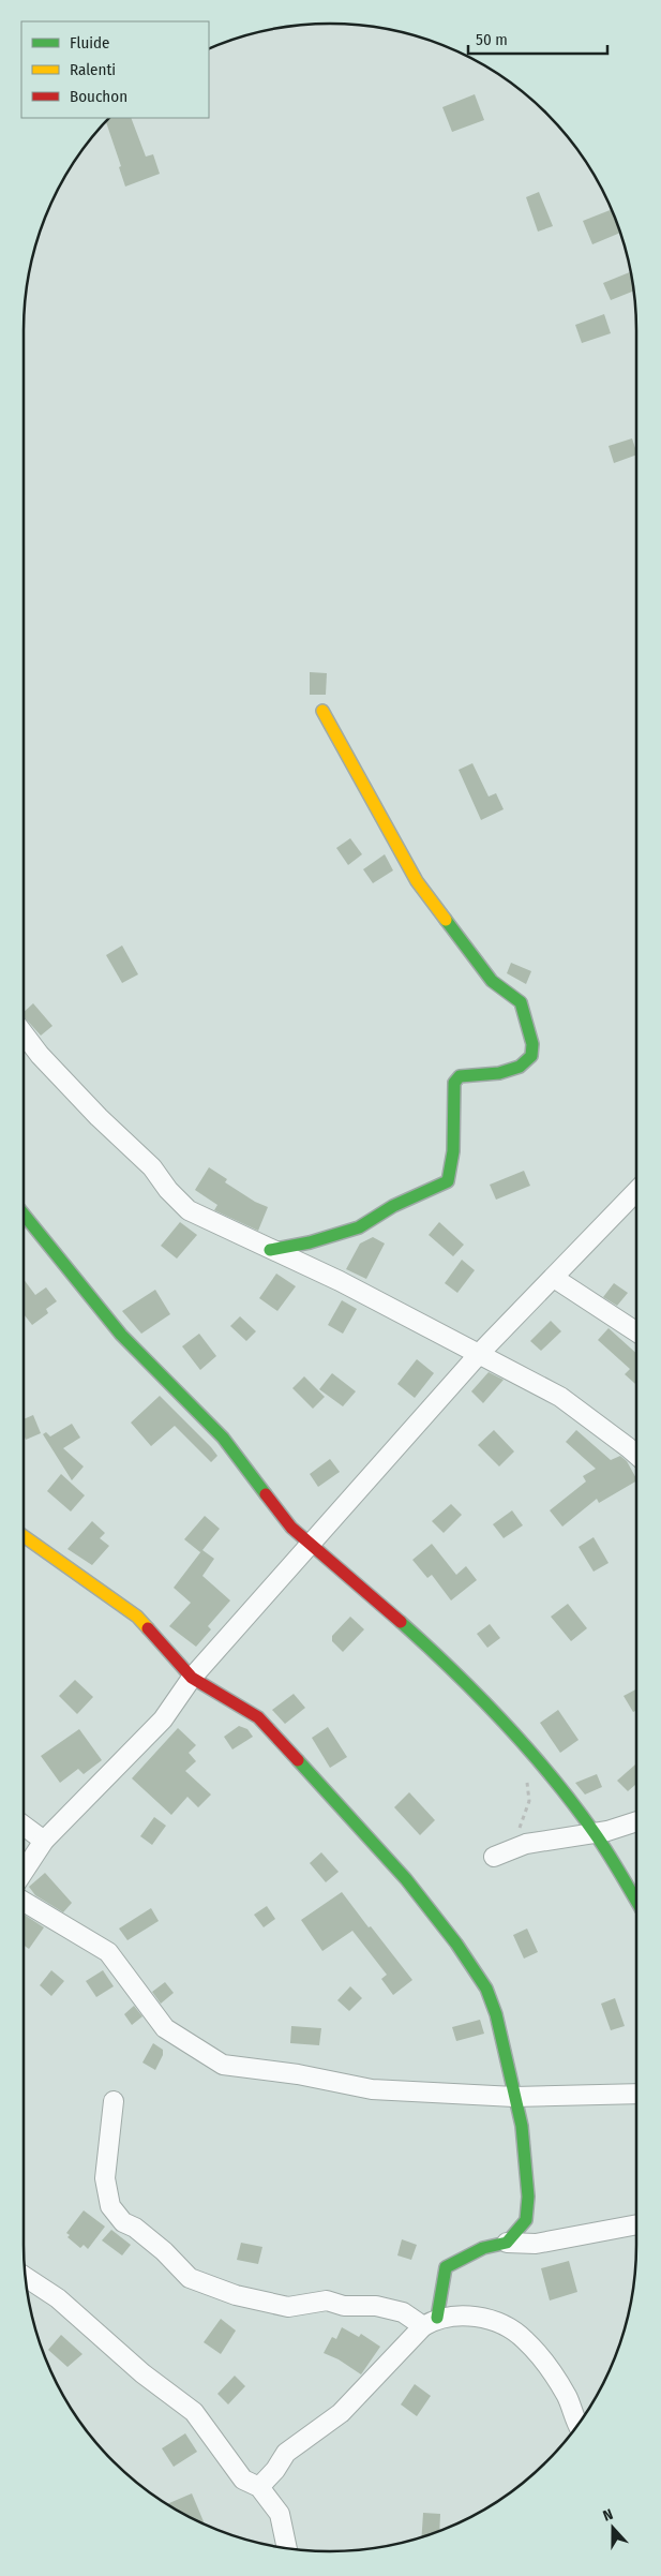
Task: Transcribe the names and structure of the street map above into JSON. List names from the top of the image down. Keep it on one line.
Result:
{"legend":["Fluide","Ralenti","Bouchon"],"scale_bar":"50 m","north":"top"}
